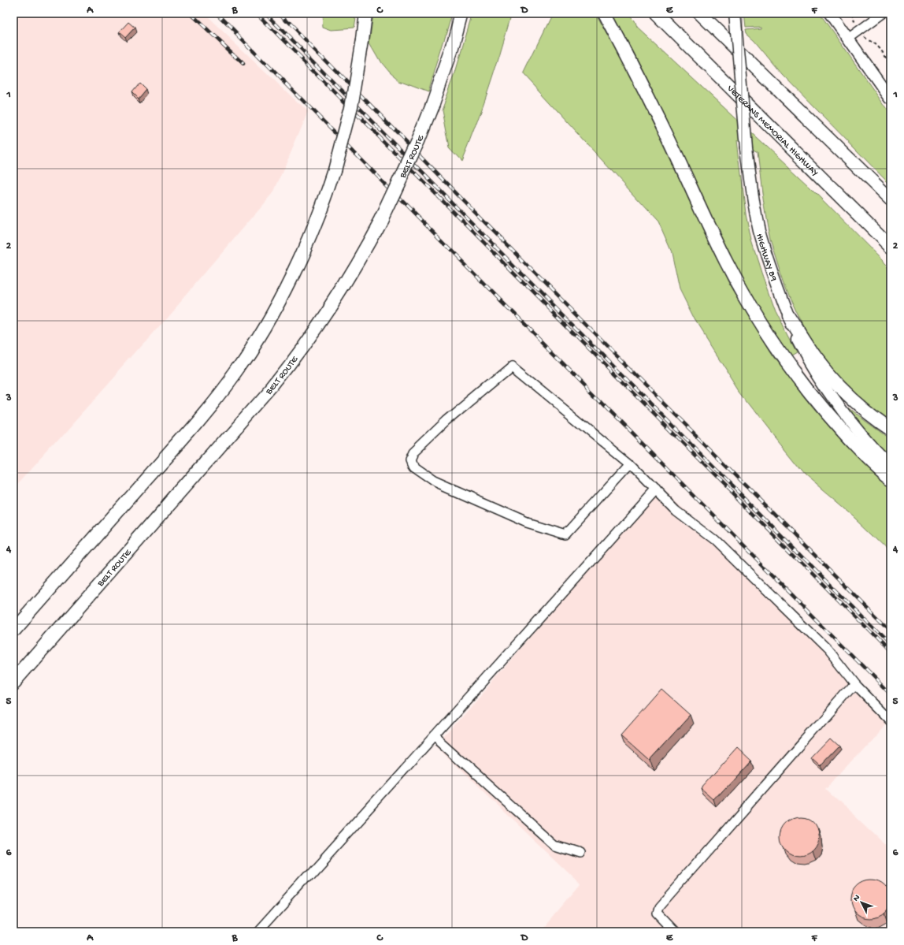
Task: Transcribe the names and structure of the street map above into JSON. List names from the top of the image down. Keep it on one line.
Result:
{"streets":{"highway":["VETERANS MEMORIAL HIGHWAY","BELT ROUTE"],"main road":["HIGHWAY 89"]},"north":"top left","grid":{"columns":["A","B","C","D","E","F"],"rows":["1","2","3","4","5","6"]}}
